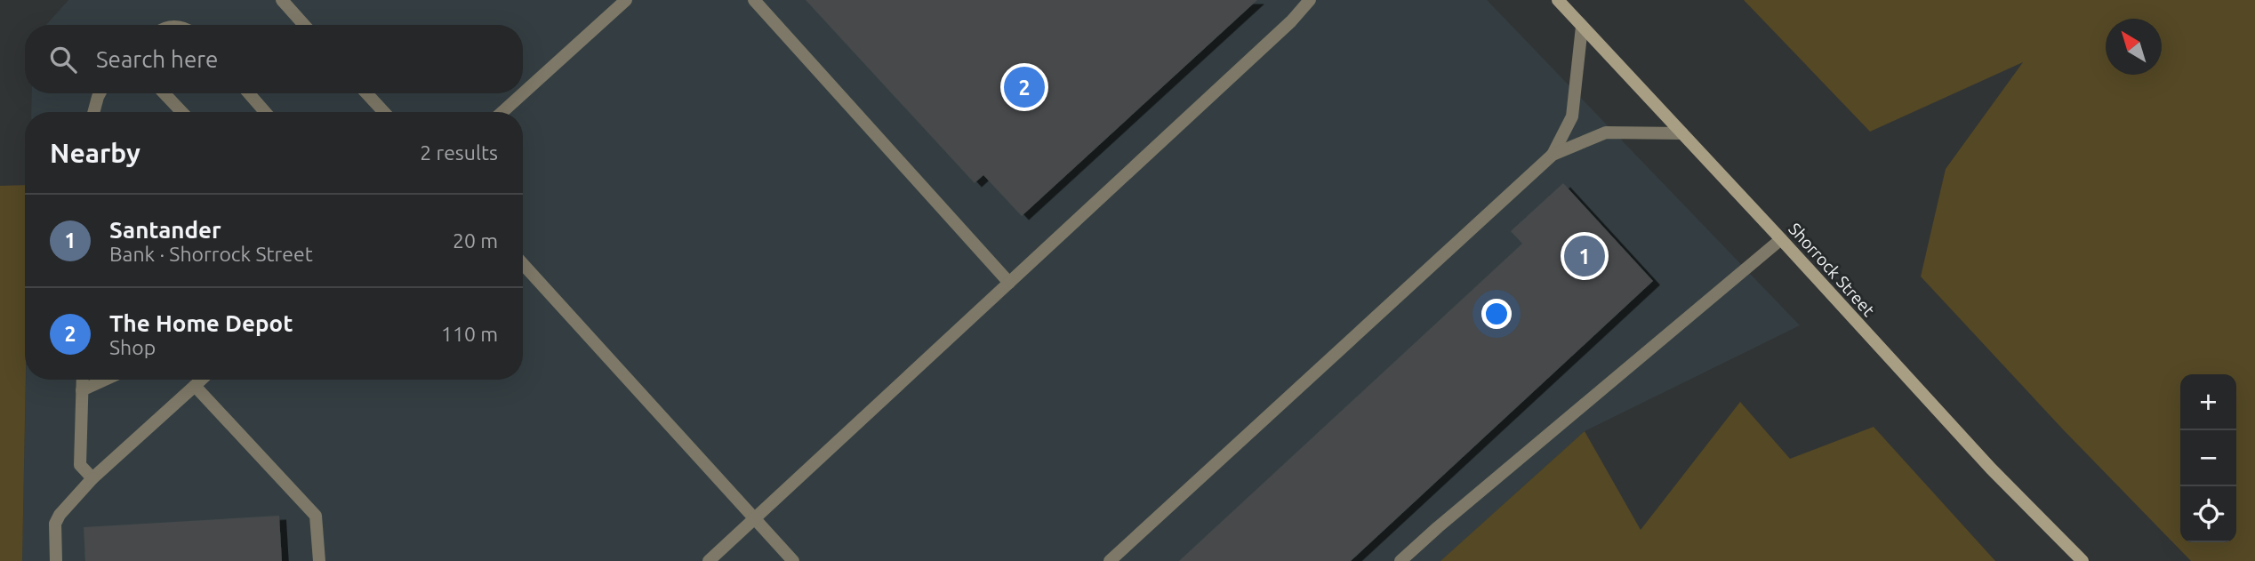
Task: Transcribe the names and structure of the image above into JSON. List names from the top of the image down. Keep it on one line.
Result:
{"streets":{"main road":["Shorrock Street"]},"north":"top left","page":{"search":"Search here","pins":["2","1"],"heading":["Nearby","2 results"],"list":[{"mark":"1","name":"Santander","note":"Bank · Shorrock Street","value":"20 m"},{"mark":"2","name":"The Home Depot","note":"Shop","value":"110 m"}],"map_buttons":["+","−"]}}
